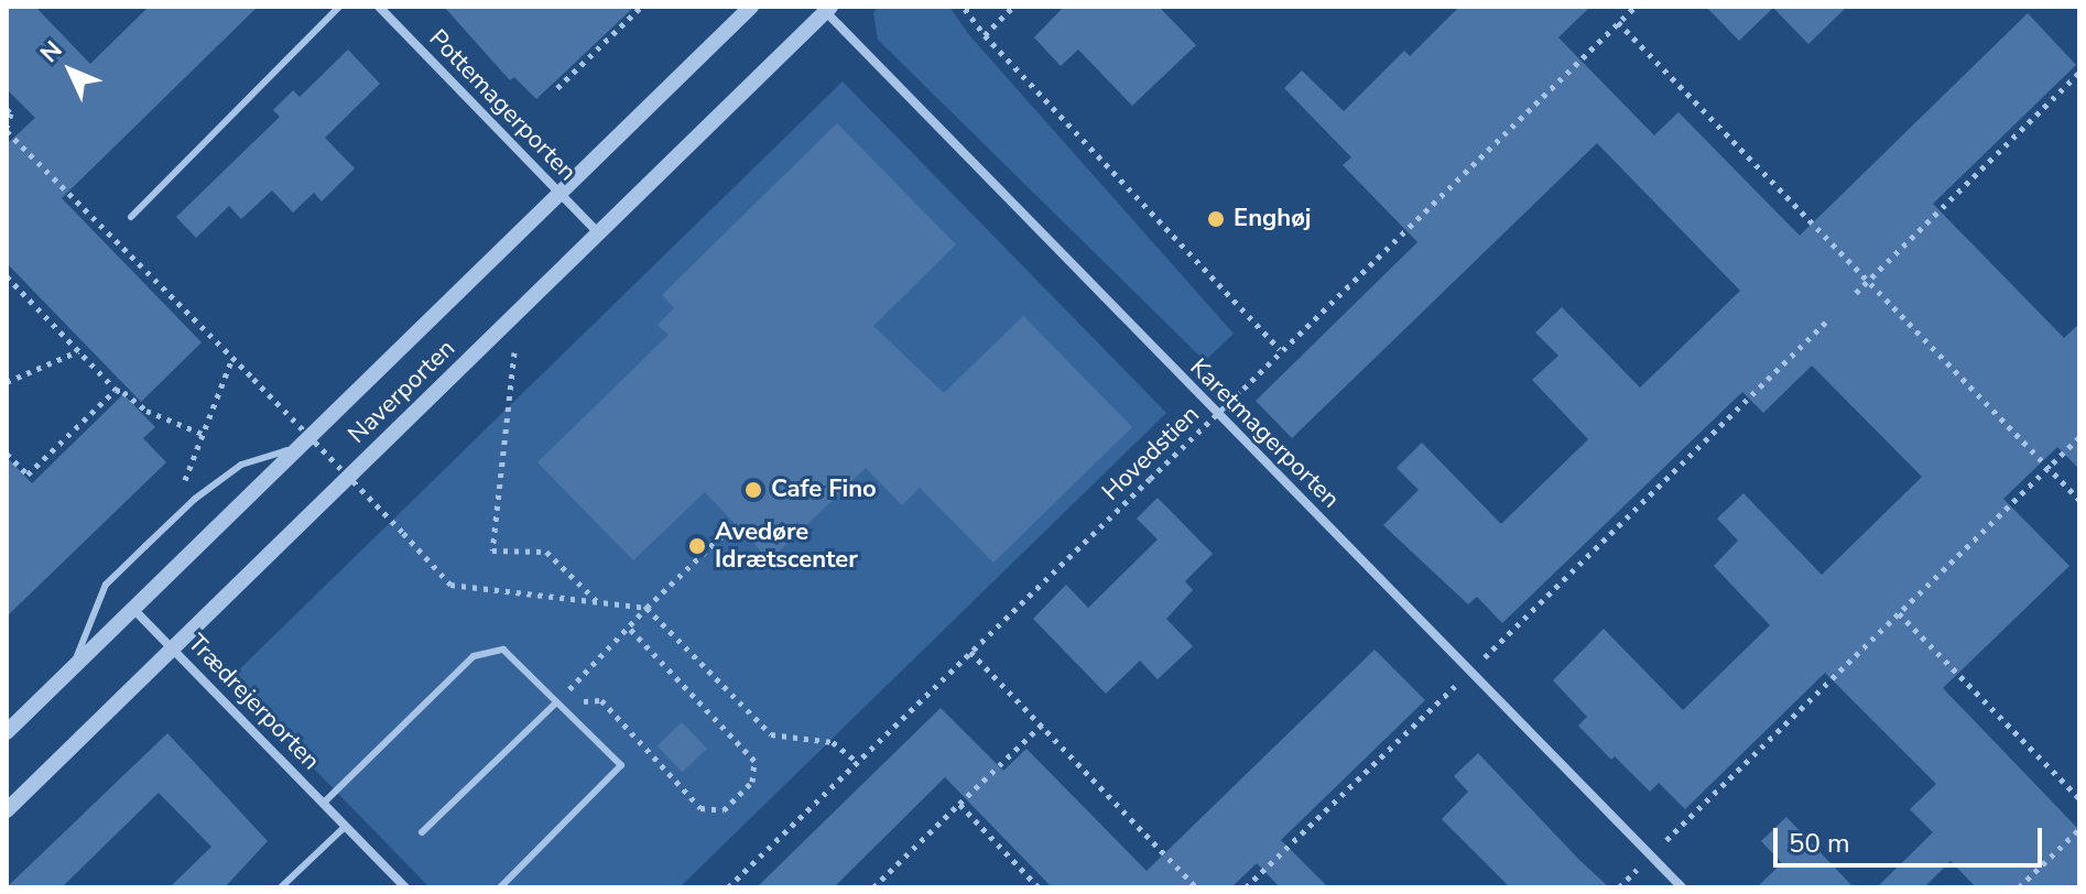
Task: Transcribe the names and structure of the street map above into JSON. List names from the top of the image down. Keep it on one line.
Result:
{"streets":{"street":["Pottemagerporten","Naverporten","Karetmagerporten","Trædrejerporten"],"path":["Hovedstien"]},"crossings":[["Pottemagerporten","Naverporten"],["Naverporten","Karetmagerporten"],["Naverporten","Trædrejerporten"]],"places":["Enghøj","Cafe Fino","Avedøre Idrætscenter"],"scale_bar":"50 m","north":"top left"}
